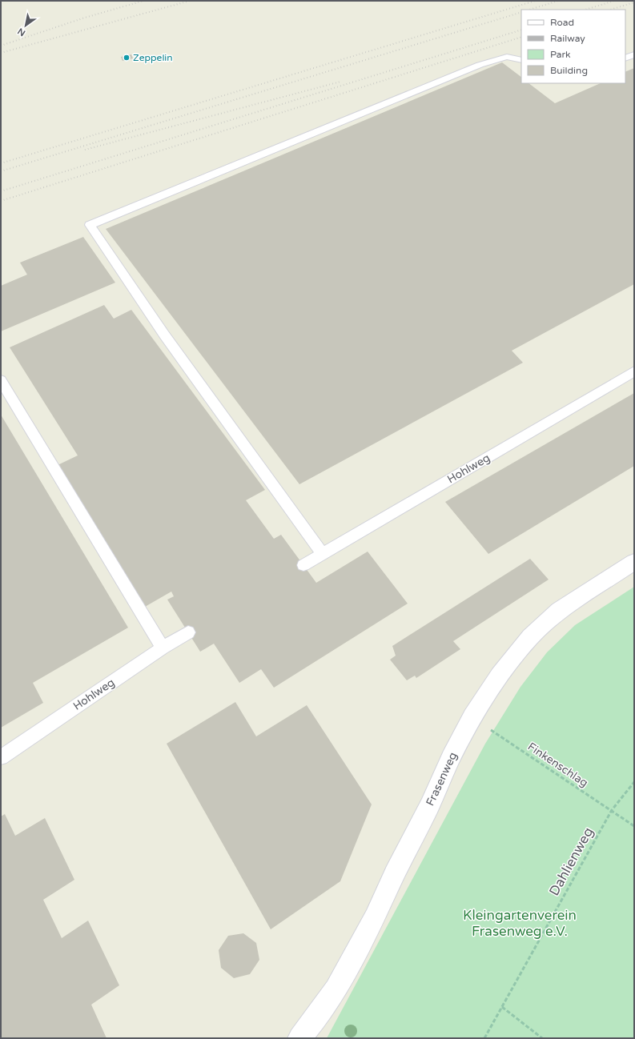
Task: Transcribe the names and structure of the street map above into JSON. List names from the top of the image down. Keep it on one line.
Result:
{"streets":{"street":["Frasenweg"],"lane":["Hohlweg"],"path":["Finkenschlag","Dahlienweg"]},"crossings":[["Finkenschlag","Frasenweg"],["Finkenschlag","Dahlienweg"]],"parks":["Kleingartenverein Frasenweg e.V."],"places":["Zeppelin"],"legend":["Road","Railway","Park","Building"],"north":"bottom left"}
